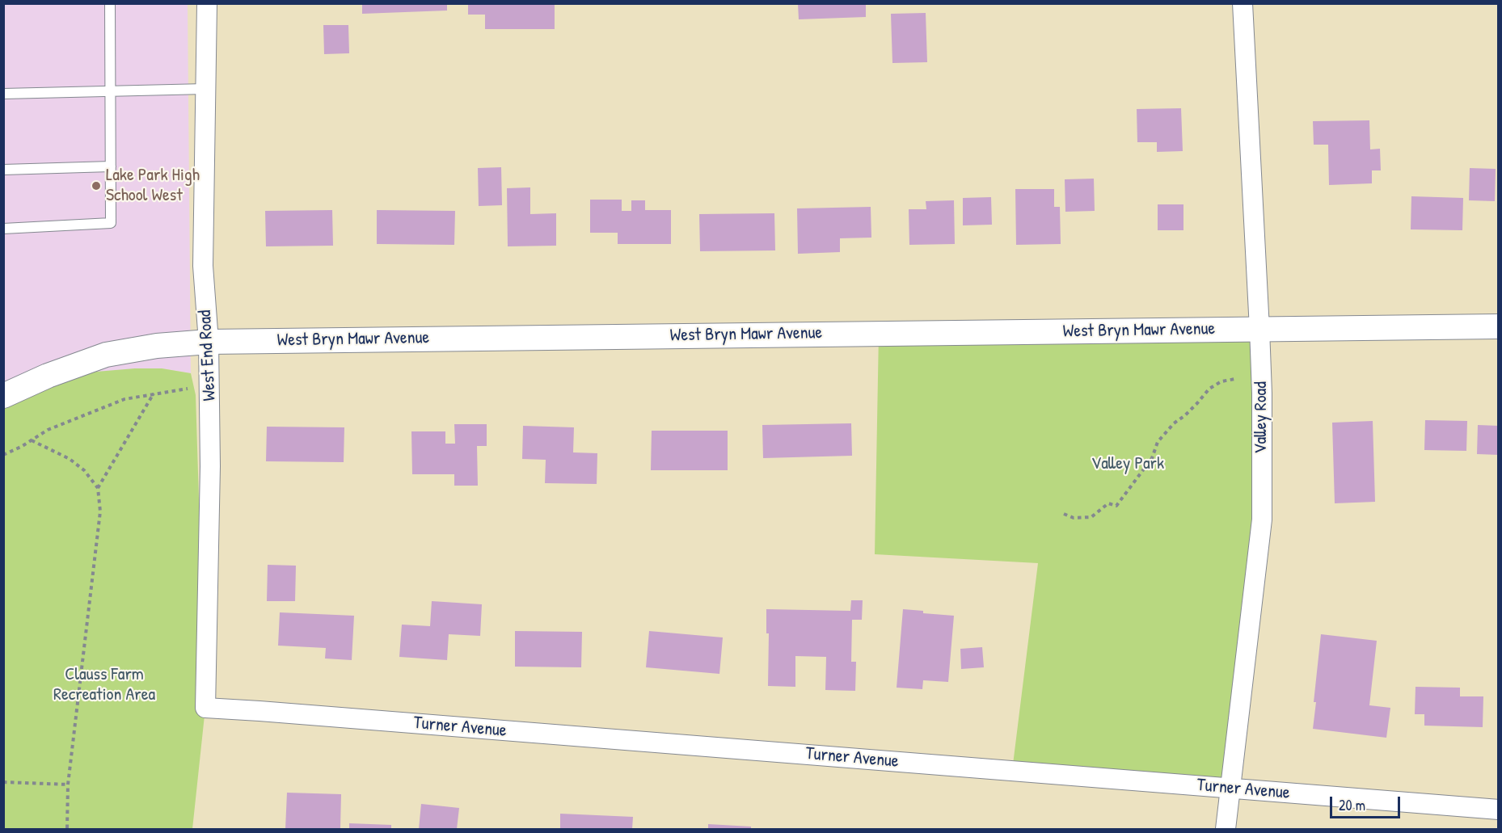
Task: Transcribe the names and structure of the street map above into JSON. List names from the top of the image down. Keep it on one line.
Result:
{"streets":{"street":["West Bryn Mawr Avenue","West End Road","Valley Road","Turner Avenue"]},"crossings":[["West Bryn Mawr Avenue","West End Road"],["West Bryn Mawr Avenue","Valley Road"],["West End Road","Turner Avenue"],["Valley Road","Turner Avenue"]],"parks":["Valley Park","Clauss Farm Recreation Area"],"places":["Lake Park High School West"],"scale_bar":"20 m"}
